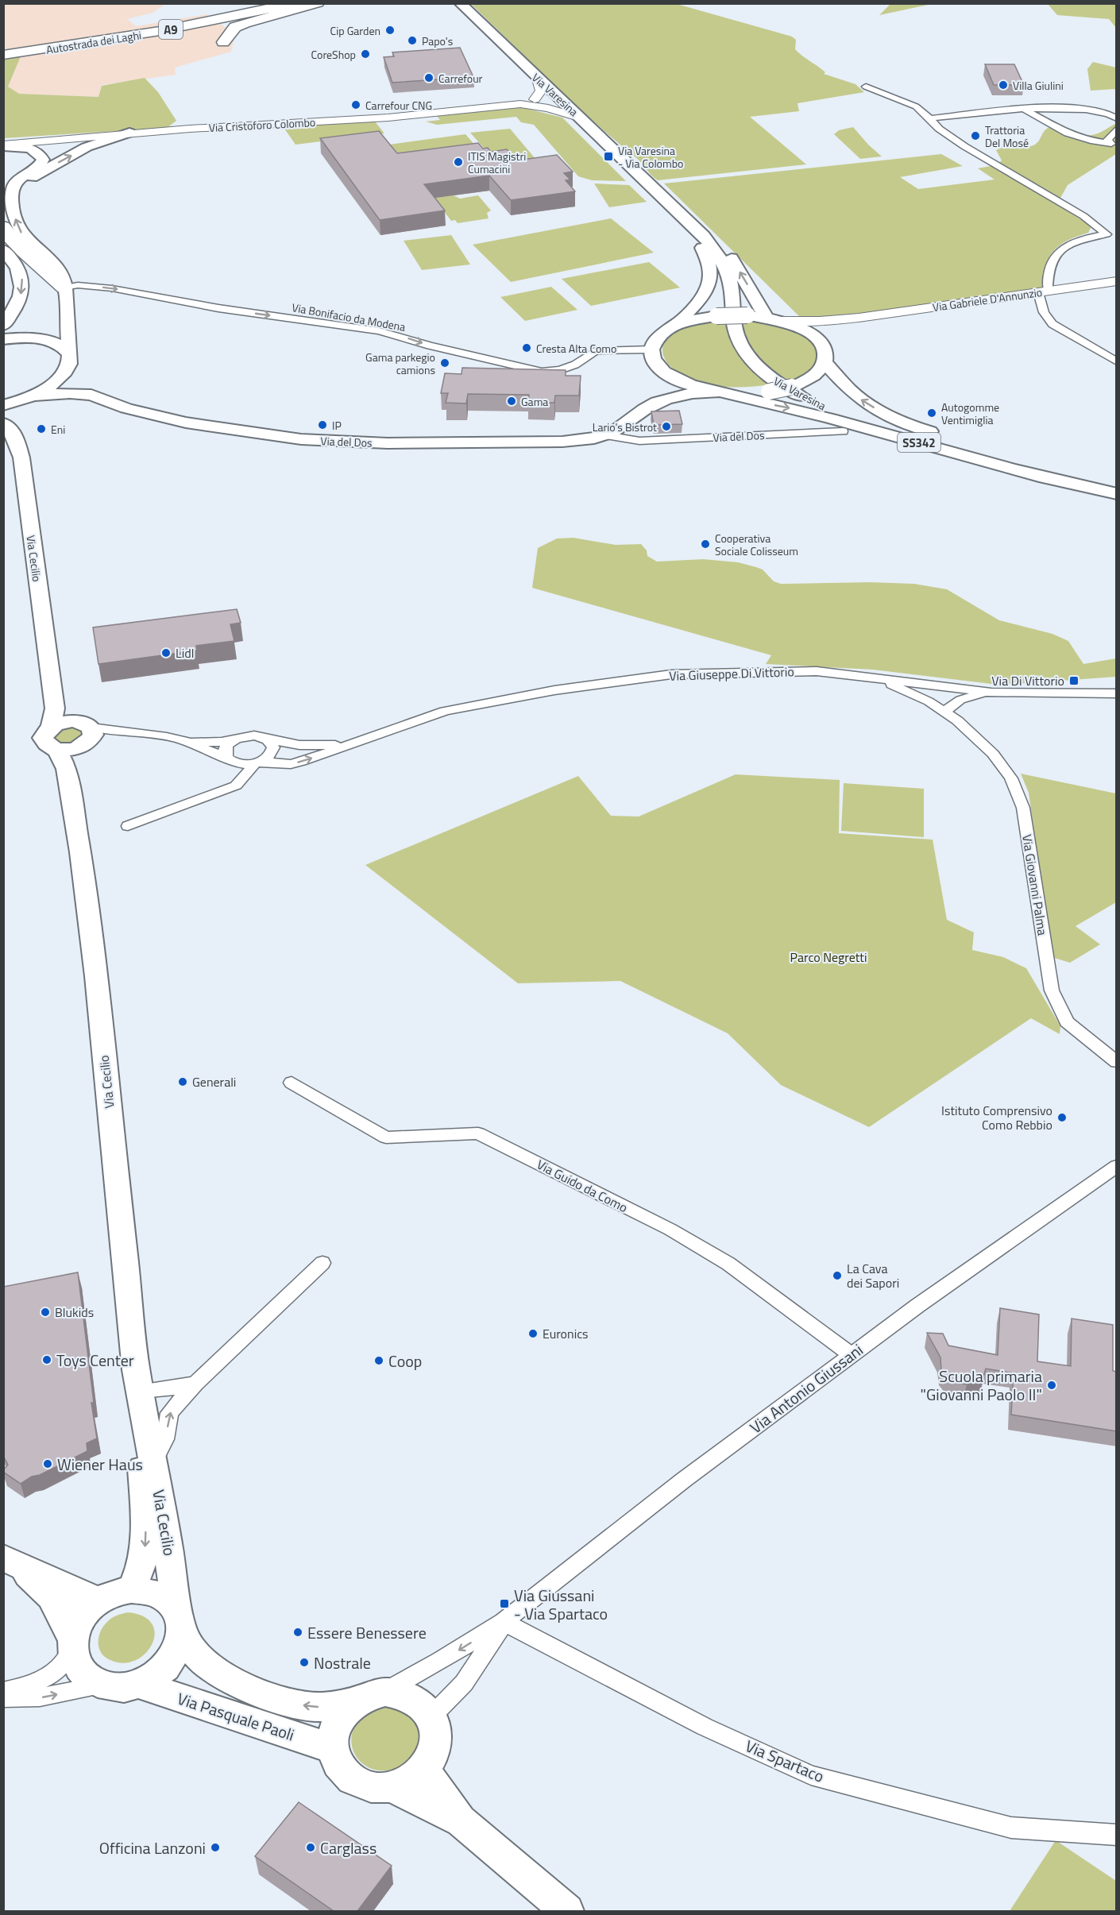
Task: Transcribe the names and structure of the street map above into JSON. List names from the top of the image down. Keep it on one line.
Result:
{"streets":{"highway":["A9","Autostrada dei Laghi"],"main road":["Via Varesina","Via del Dos","SS342","Via Cecilio","Via Pasquale Paoli"],"street":["Via Cristoforo Colombo","Via Gabriele D'Annunzio","Via Bonifacio da Modena","Via Giuseppe Di Vittorio","Via Giovanni Palma","Via Guido da Como","Via Antonio Giussani","Via Spartaco"]},"crossings":[["Via Varesina","SS342"],["Via del Dos","SS342"],["Via del Dos","Via Cecilio"],["Via Cecilio","Via Pasquale Paoli"],["Via Giuseppe Di Vittorio","Via Giovanni Palma"],["Via Guido da Como","Via Antonio Giussani"],["Via Antonio Giussani","Via Pasquale Paoli"],["Via Antonio Giussani","Via Spartaco"]],"one_way":["Via Bonifacio da Modena"],"parks":["Parco Negretti"],"places":{"other":["Cip Garden","Papo's","CoreShop","Carrefour","Villa Giulini","Carrefour CNG","Trattoria Del Mosé","ITIS Magistri Cumacini","Cresta Alta Como","Gama parkegio camions","Gama","Autogomme Ventimiglia","IP","Lario's Bistrot","Eni","Cooperativa Sociale Colisseum","Lidl","Generali","Istituto Comprensivo Como Rebbio","La Cava dei Sapori","Blukids","Euronics","Toys Center","Coop","Scuola primaria \"Giovanni Paolo II\"","Wiener Haus","Essere Benessere","Nostrale","Officina Lanzoni","Carglass"],"transit":["Via Varesina - Via Colombo","Via Di Vittorio","Via Giussani - Via Spartaco"]}}
